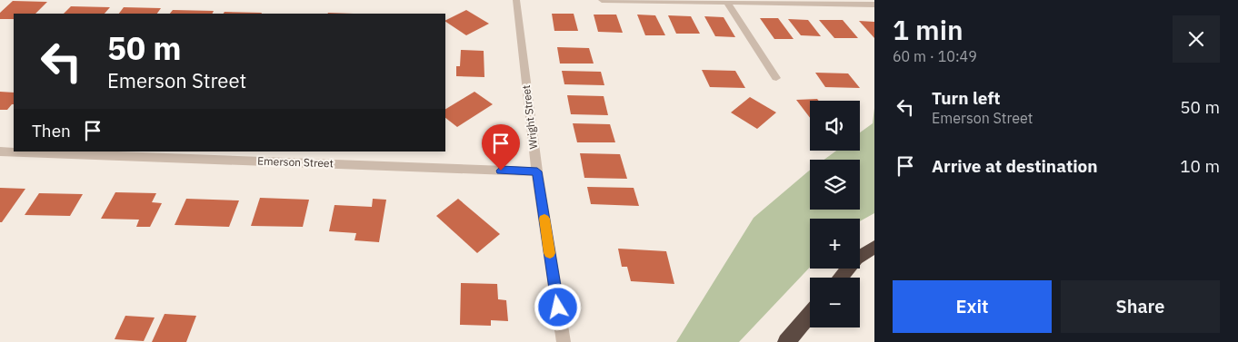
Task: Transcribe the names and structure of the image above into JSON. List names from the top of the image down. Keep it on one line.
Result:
{"streets":{"street":["Wright Street","Emerson Street"]},"crossings":[["Wright Street","Emerson Street"]],"page":{"heading":["1 min","60 m · 10:49"],"turn":["50 m","Emerson Street"],"list":[{"name":"Turn left","note":"Emerson Street","value":"50 m"},{"name":"Arrive at destination","value":"10 m"}],"map_buttons":["+","−"],"then":"Then","buttons":["Exit","Share"]}}
